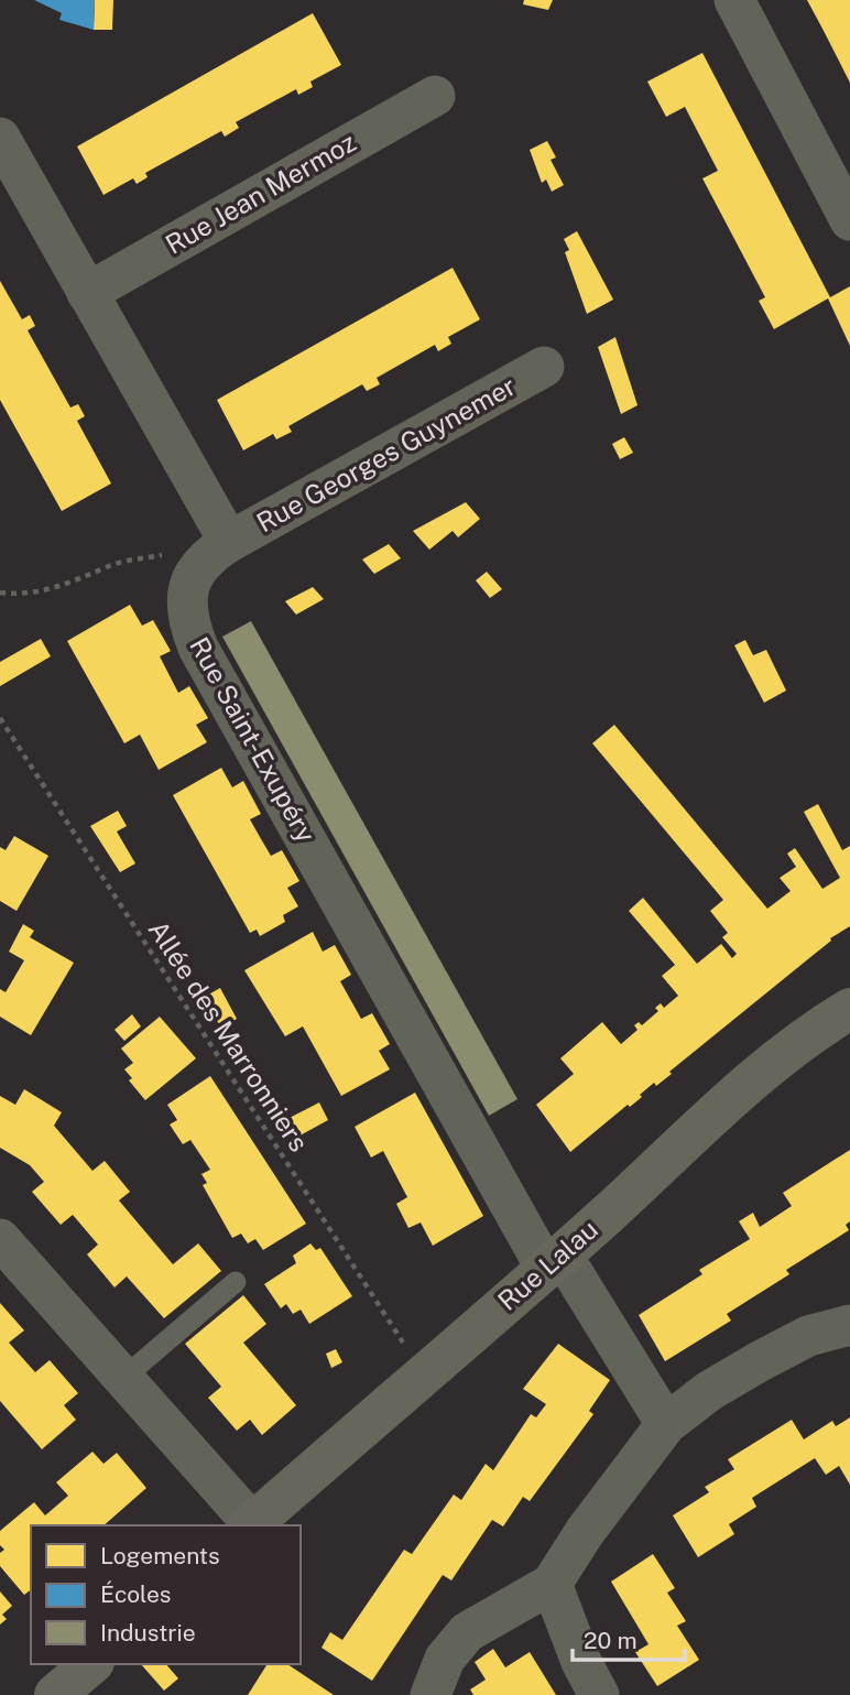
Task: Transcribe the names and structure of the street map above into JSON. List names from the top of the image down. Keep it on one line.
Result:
{"streets":{"main road":["Rue Lalau"],"street":["Rue Jean Mermoz","Rue Georges Guynemer","Rue Saint-Exupéry"],"path":["Allée des Marronniers"]},"crossings":[["Rue Georges Guynemer","Rue Saint-Exupéry"],["Rue Saint-Exupéry","Rue Lalau"],["Allée des Marronniers","Rue Lalau"]],"legend":["Logements","Écoles","Industrie"],"scale_bar":"20 m"}
